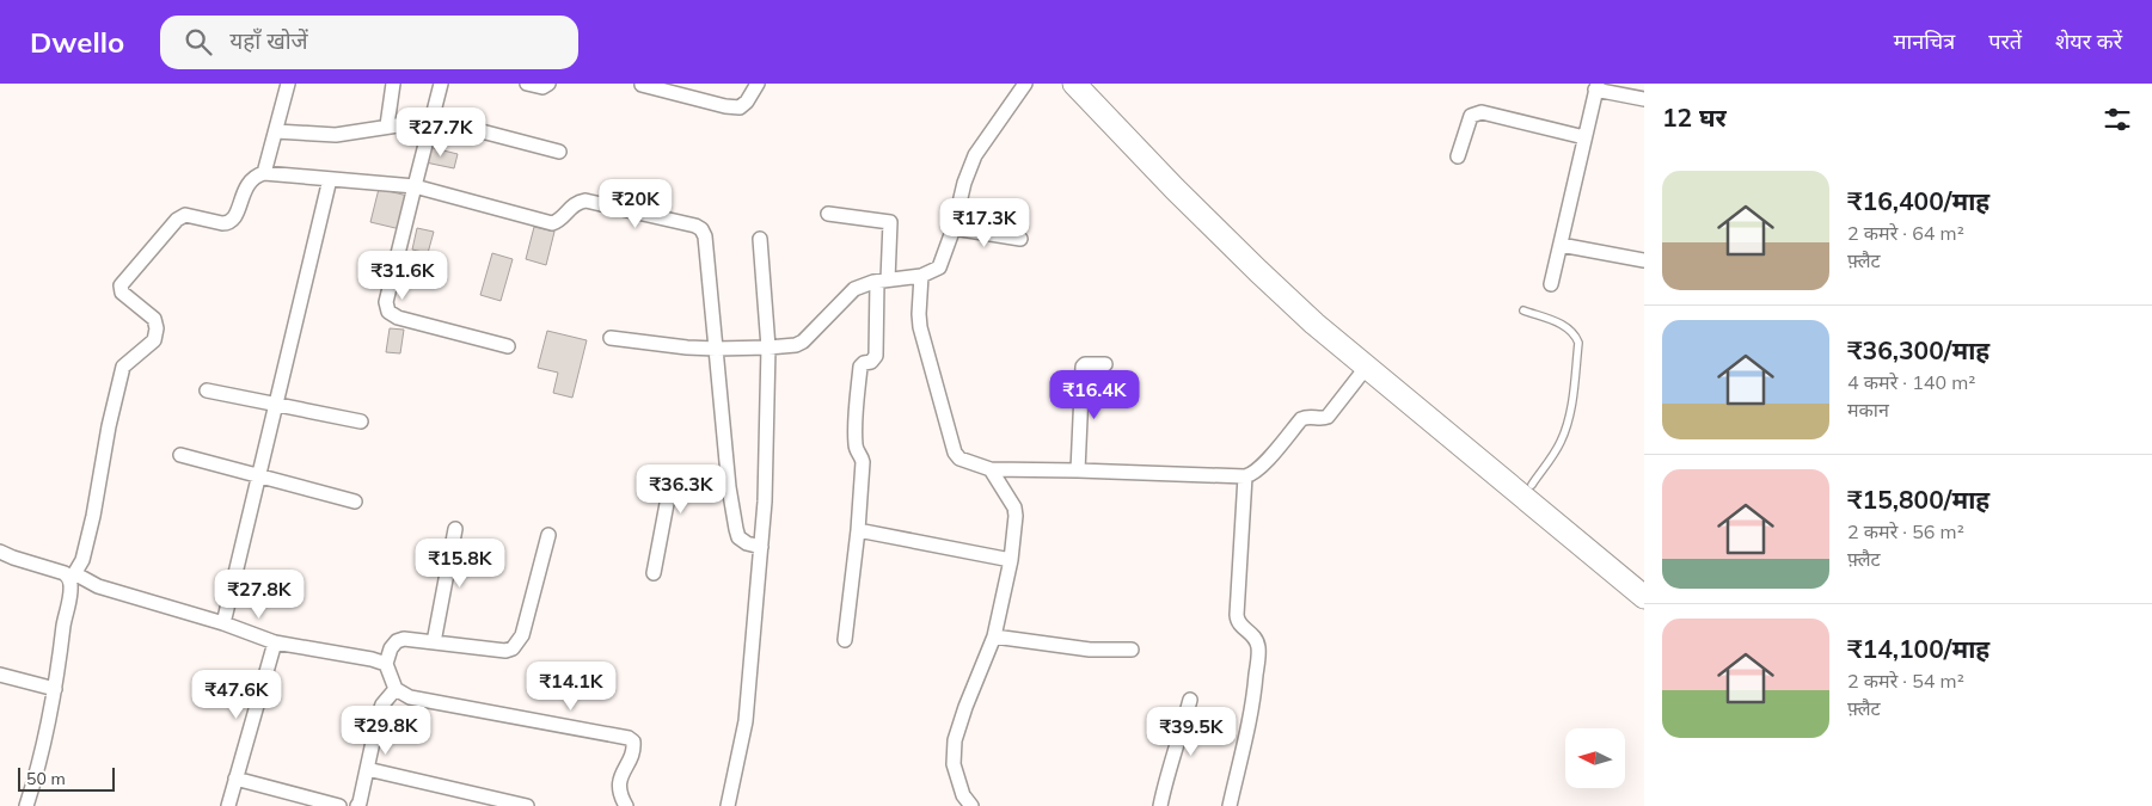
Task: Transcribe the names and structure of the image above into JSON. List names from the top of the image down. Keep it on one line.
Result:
{"scale_bar":"50 m","north":"left","page":{"header":"Dwello","search":"यहाँ खोजें","nav":["मानचित्र","परतें","शेयर करें"],"heading":"12 घर","price":["₹27.7K","₹20K","₹17.3K","₹31.6K","₹16.4K","₹36.3K","₹15.8K","₹27.8K","₹14.1K","₹47.6K","₹29.8K","₹39.5K"],"list":[{"name":"₹16,400/माह","note":"2 कमरे · 64 m² · फ़्लैट"},{"name":"₹36,300/माह","note":"4 कमरे · 140 m² · मकान"},{"name":"₹15,800/माह","note":"2 कमरे · 56 m² · फ़्लैट"},{"name":"₹14,100/माह","note":"2 कमरे · 54 m² · फ़्लैट"}],"scale":"50 m"}}
